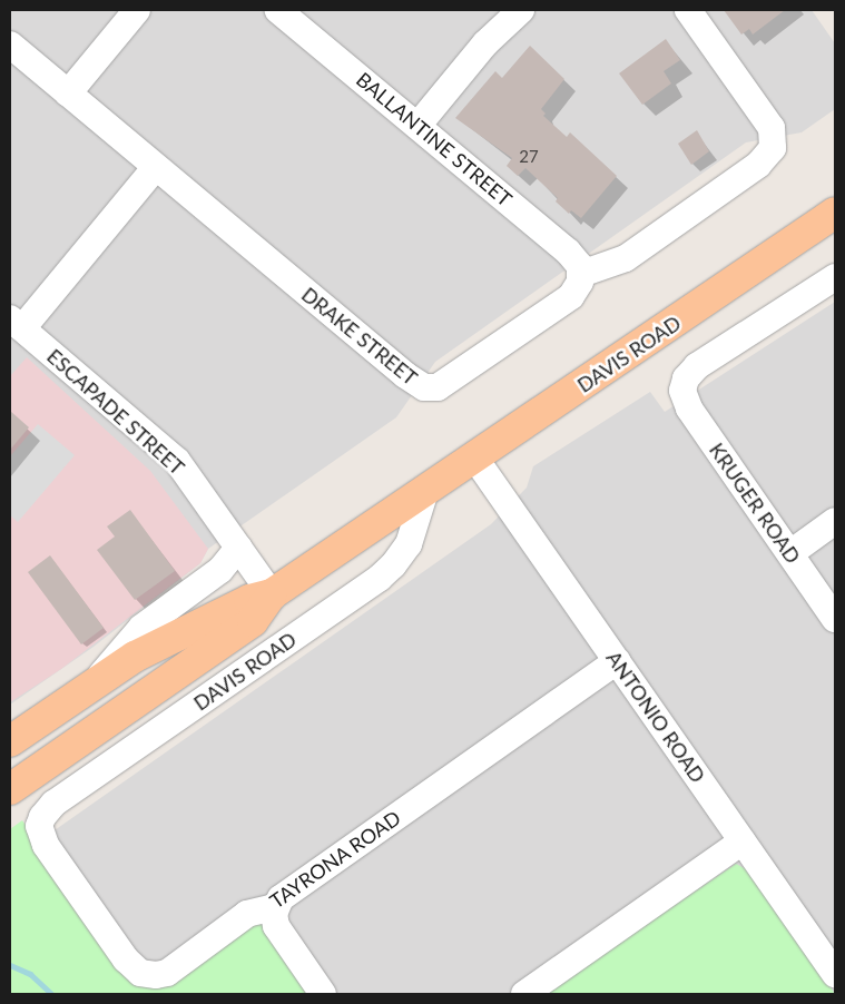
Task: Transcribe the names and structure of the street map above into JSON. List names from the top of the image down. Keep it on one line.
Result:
{"streets":{"main road":["DAVIS ROAD"],"street":["BALLANTINE STREET","DRAKE STREET","ESCAPADE STREET","KRUGER ROAD","ANTONIO ROAD","TAYRONA ROAD"]},"crossings":[["BALLANTINE STREET","DRAKE STREET"],["DAVIS ROAD","ESCAPADE STREET"],["DAVIS ROAD","ANTONIO ROAD"],["DAVIS ROAD","TAYRONA ROAD"],["ANTONIO ROAD","TAYRONA ROAD"]],"house_numbers":["27"]}
